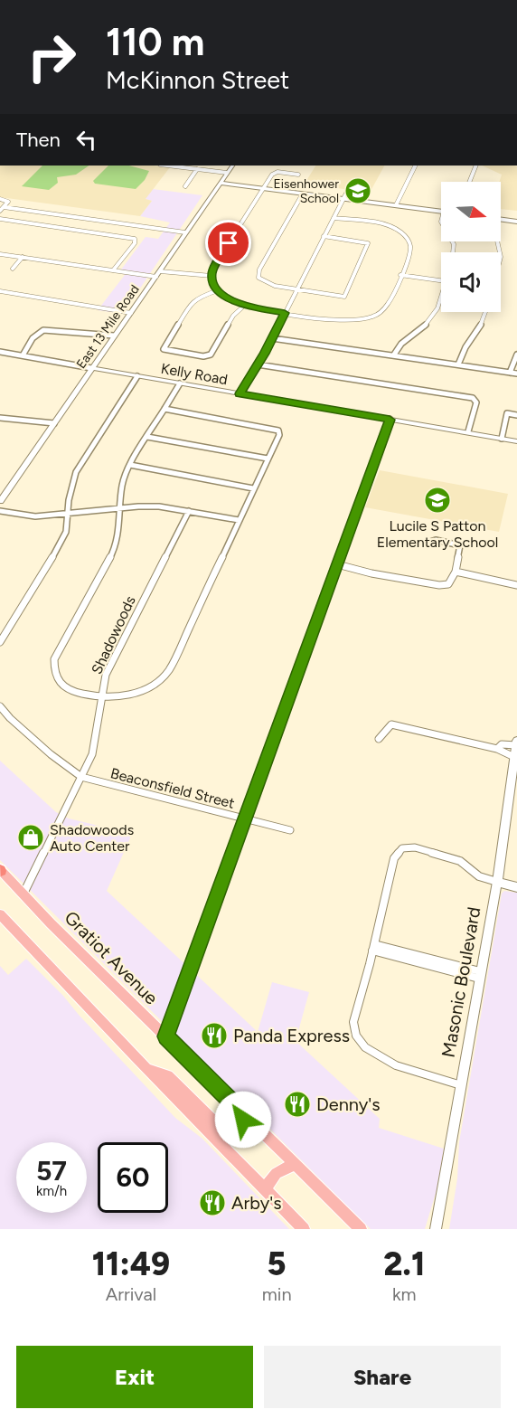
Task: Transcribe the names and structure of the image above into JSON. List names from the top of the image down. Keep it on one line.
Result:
{"streets":{"main road":["East 13 Mile Road","Gratiot Avenue"],"street":["Kelly Road","Shadowoods","Beaconsfield Street","Masonic Boulevard"]},"crossings":[["East 13 Mile Road","Kelly Road"],["Shadowoods","Beaconsfield Street"],["Shadowoods","Gratiot Avenue"]],"places":{"school or university":["Eisenhower School","Lucile S Patton Elementary School"],"shop":["Shadowoods Auto Center"],"restaurant":["Panda Express","Denny's","Arby's"]},"north":"right","page":{"turn":["110 m","McKinnon Street"],"then":"Then","speed":"57 km/h","limit":"60","eta":["11:49","Arrival","5","min","2.1","km"],"buttons":["Exit","Share"]}}
